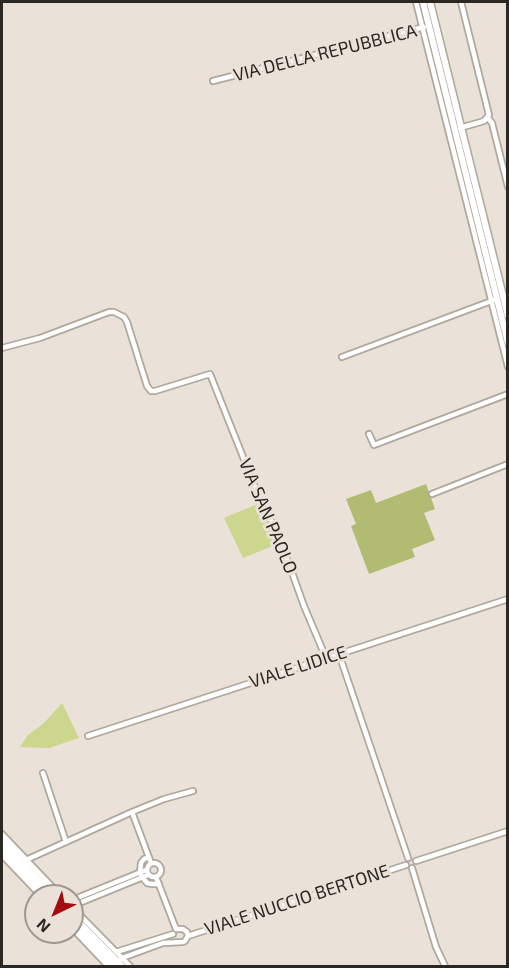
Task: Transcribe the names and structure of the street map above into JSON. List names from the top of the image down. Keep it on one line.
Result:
{"streets":{"street":["VIA DELLA REPUBBLICA","VIA SAN PAOLO","VIALE LIDICE","VIALE NUCCIO BERTONE"]},"crossings":[["VIA SAN PAOLO","VIALE LIDICE"]],"north":"bottom left"}
